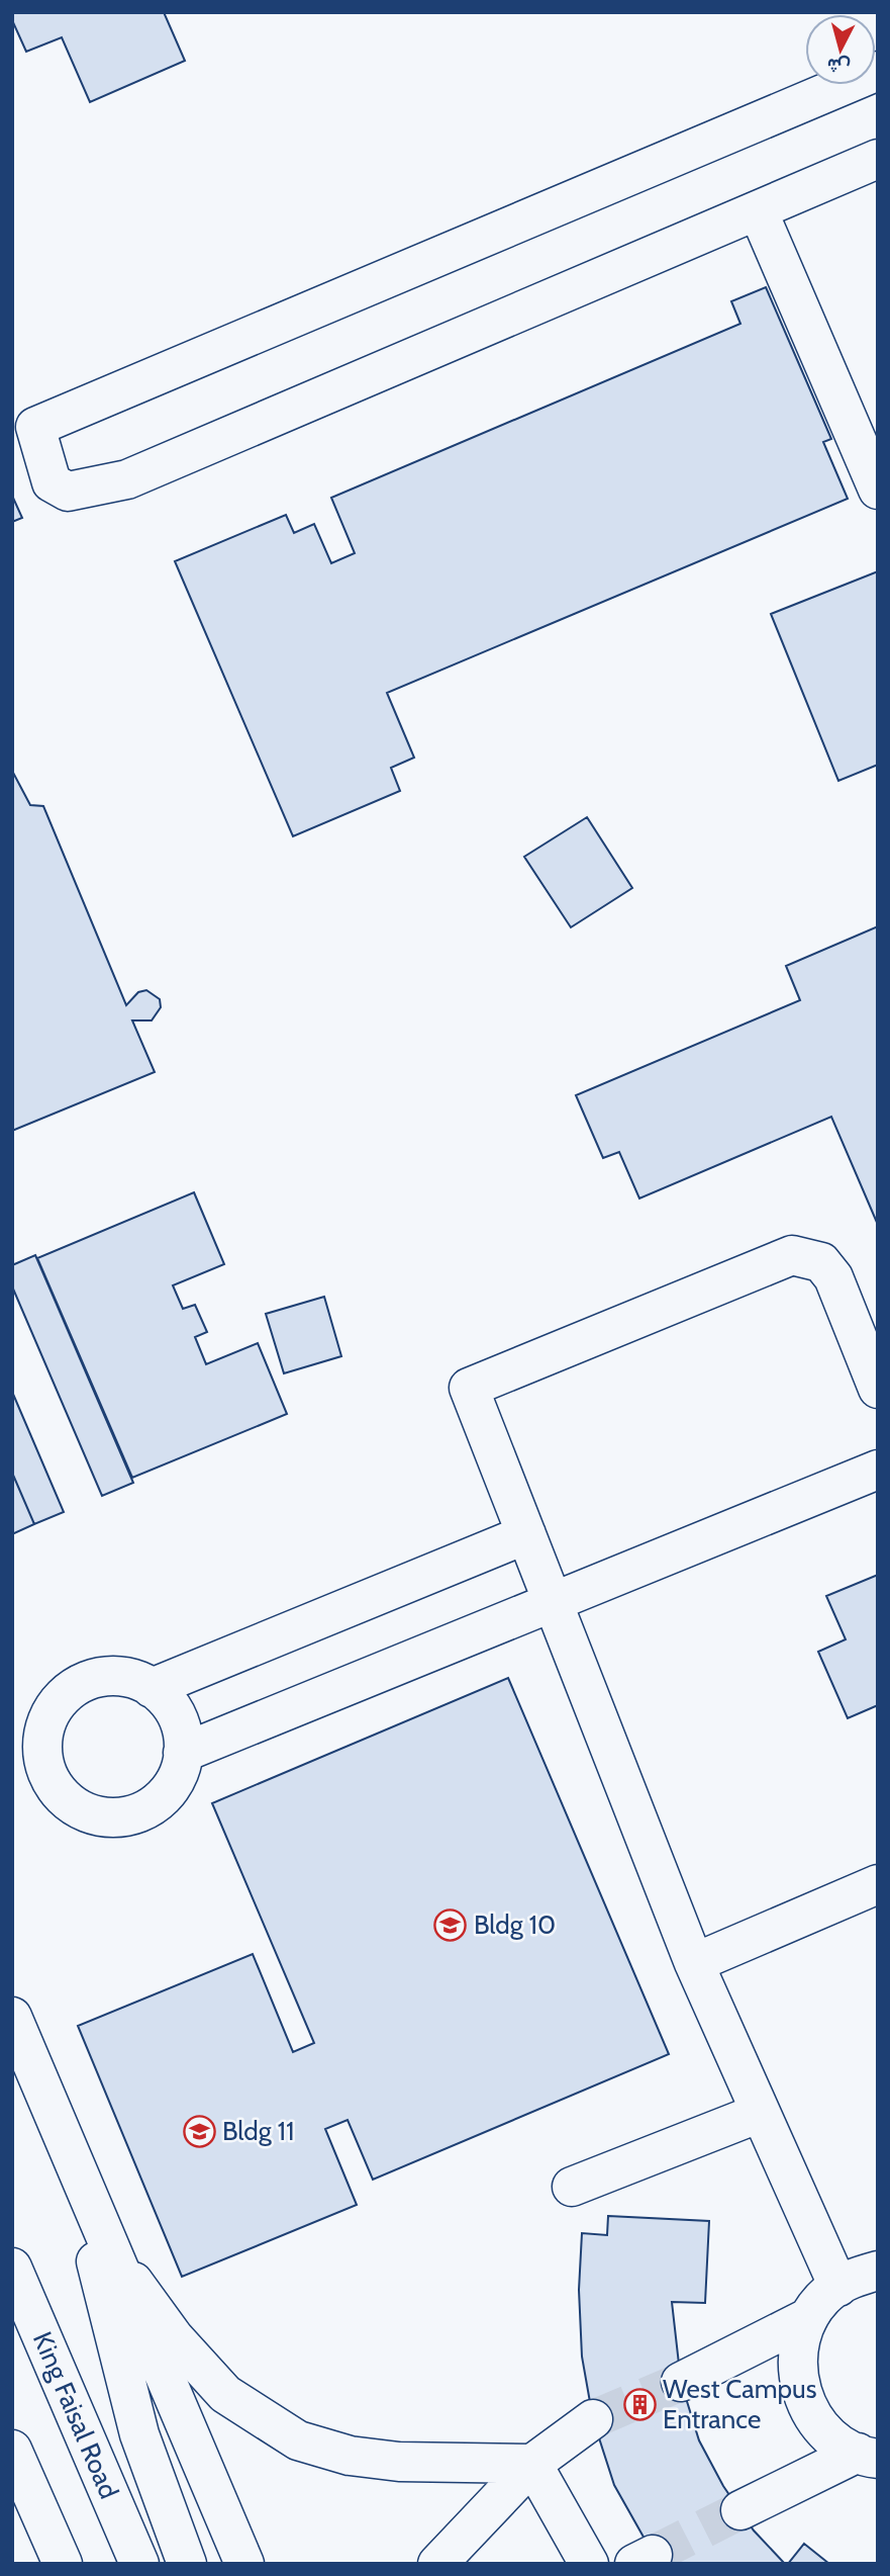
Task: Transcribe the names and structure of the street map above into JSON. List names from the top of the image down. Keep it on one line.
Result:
{"streets":{"main road":["King Faisal Road"]},"places":{"school or university":["Bldg 10","Bldg 11"],"building":["West Campus Entrance"]},"north":"bottom"}
